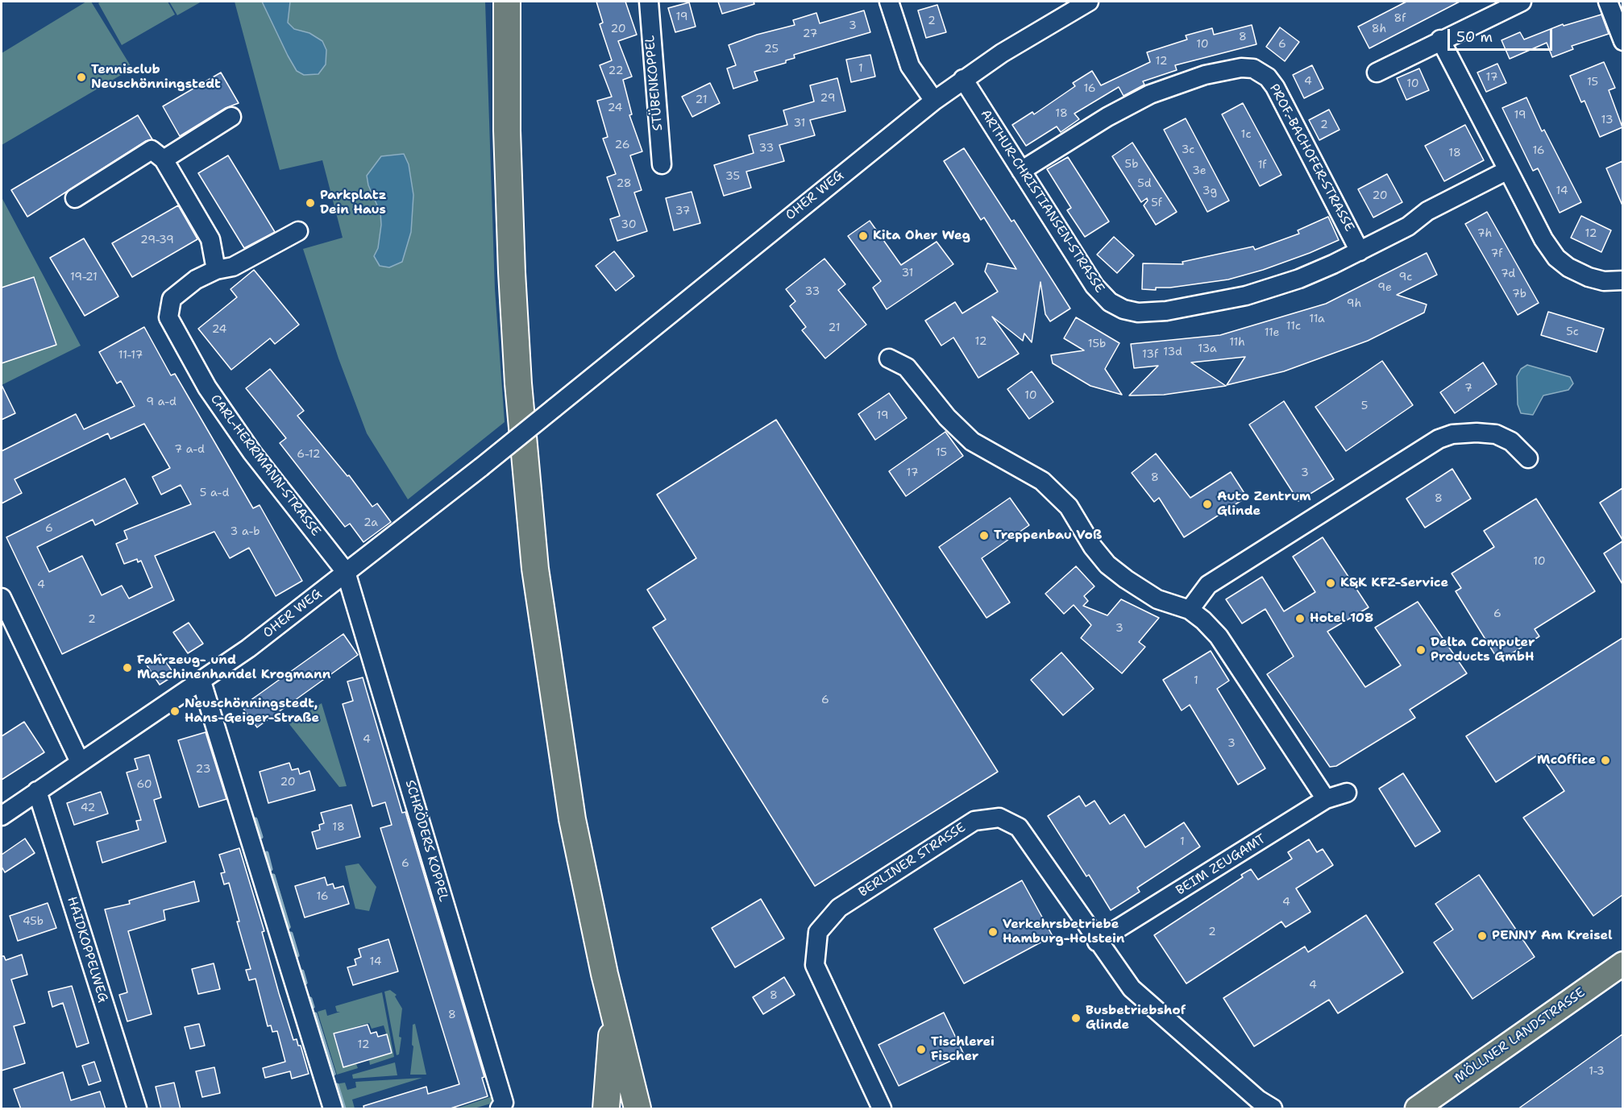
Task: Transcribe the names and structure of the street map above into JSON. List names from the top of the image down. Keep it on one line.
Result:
{"streets":{"main road":["MÖLLNER LANDSTRASSE"],"street":["STÜBENKOPPEL","PROF.-BACHOFER-STRASSE","OHER WEG","ARTHUR-CHRISTIANSEN-STRASSE","CARL-HERRMANN-STRASSE","SCHRÖDERS KOPPEL","BERLINER STRASSE","BEIM ZEUGAMT","HAIDKOPPELWEG"]},"crossings":[["PROF.-BACHOFER-STRASSE","ARTHUR-CHRISTIANSEN-STRASSE"],["OHER WEG","ARTHUR-CHRISTIANSEN-STRASSE"],["OHER WEG","CARL-HERRMANN-STRASSE"],["OHER WEG","SCHRÖDERS KOPPEL"],["OHER WEG","HAIDKOPPELWEG"],["CARL-HERRMANN-STRASSE","SCHRÖDERS KOPPEL"],["BERLINER STRASSE","BEIM ZEUGAMT"]],"places":["Tennisclub Neuschönningstedt","Parkplatz Dein Haus","Kita Oher Weg","Auto Zentrum Glinde","Treppenbau Voß","K&K KFZ-Service","Hotel 108","Delta Computer Products GmbH","Fahrzeug- und Maschinenhandel Krogmann","Neuschönningstedt, Hans-Geiger-Straße","McOffice","Verkehrsbetriebe Hamburg-Holstein","PENNY Am Kreisel","Busbetriebshof Glinde","Tischlerei Fischer"],"house_numbers":["19","8f","2","3","20","8h","27","8","10","6","25","12","1","22","17","4","15","10","16","29","21","24","18","19","13","31","2","1c","26","33","3c","16","18","5b","1f","3e","35","28","5d","3g","14","20","5f","37","30","7h","12","29-39","7f","31","7d","19-21","9c","9e","33","7b","9h","11a","11c","21","24","5c","11e","12","11h","15b","13a","13d","13f","11-17","7","10","9 a-d","5","19","7 a-d","15","6-12","17","3","8","5 a-d","8","2a","6","3 a-b","10","4","6","2","3","1","6","4","3","23","20","60","42","18","1","6","16","4","45b","2","14","4","8","8","12","1-3"],"scale_bar":"50 m"}
